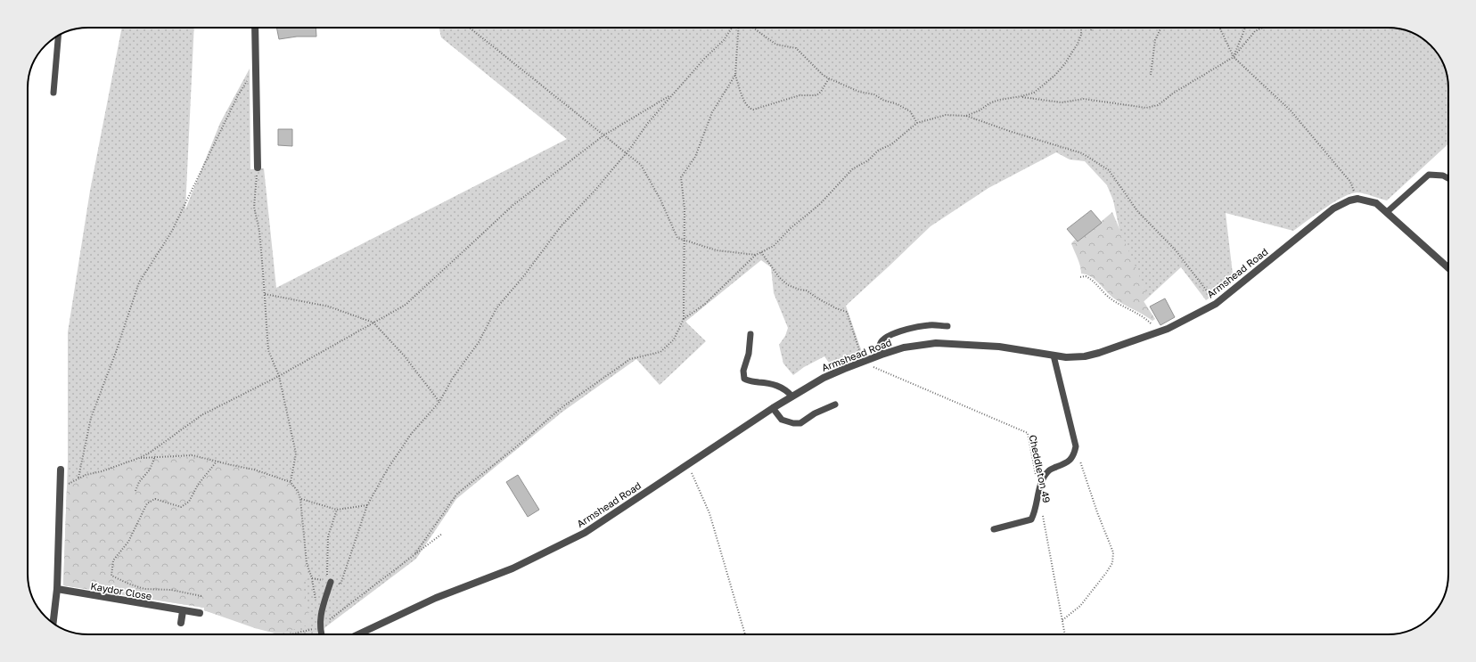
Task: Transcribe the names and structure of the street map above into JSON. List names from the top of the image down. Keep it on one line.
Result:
{"streets":{"street":["Armshead Road","Kaydor Close"],"path":["Cheddleton 49"]},"crossings":[["Armshead Road","Cheddleton 49"]]}
